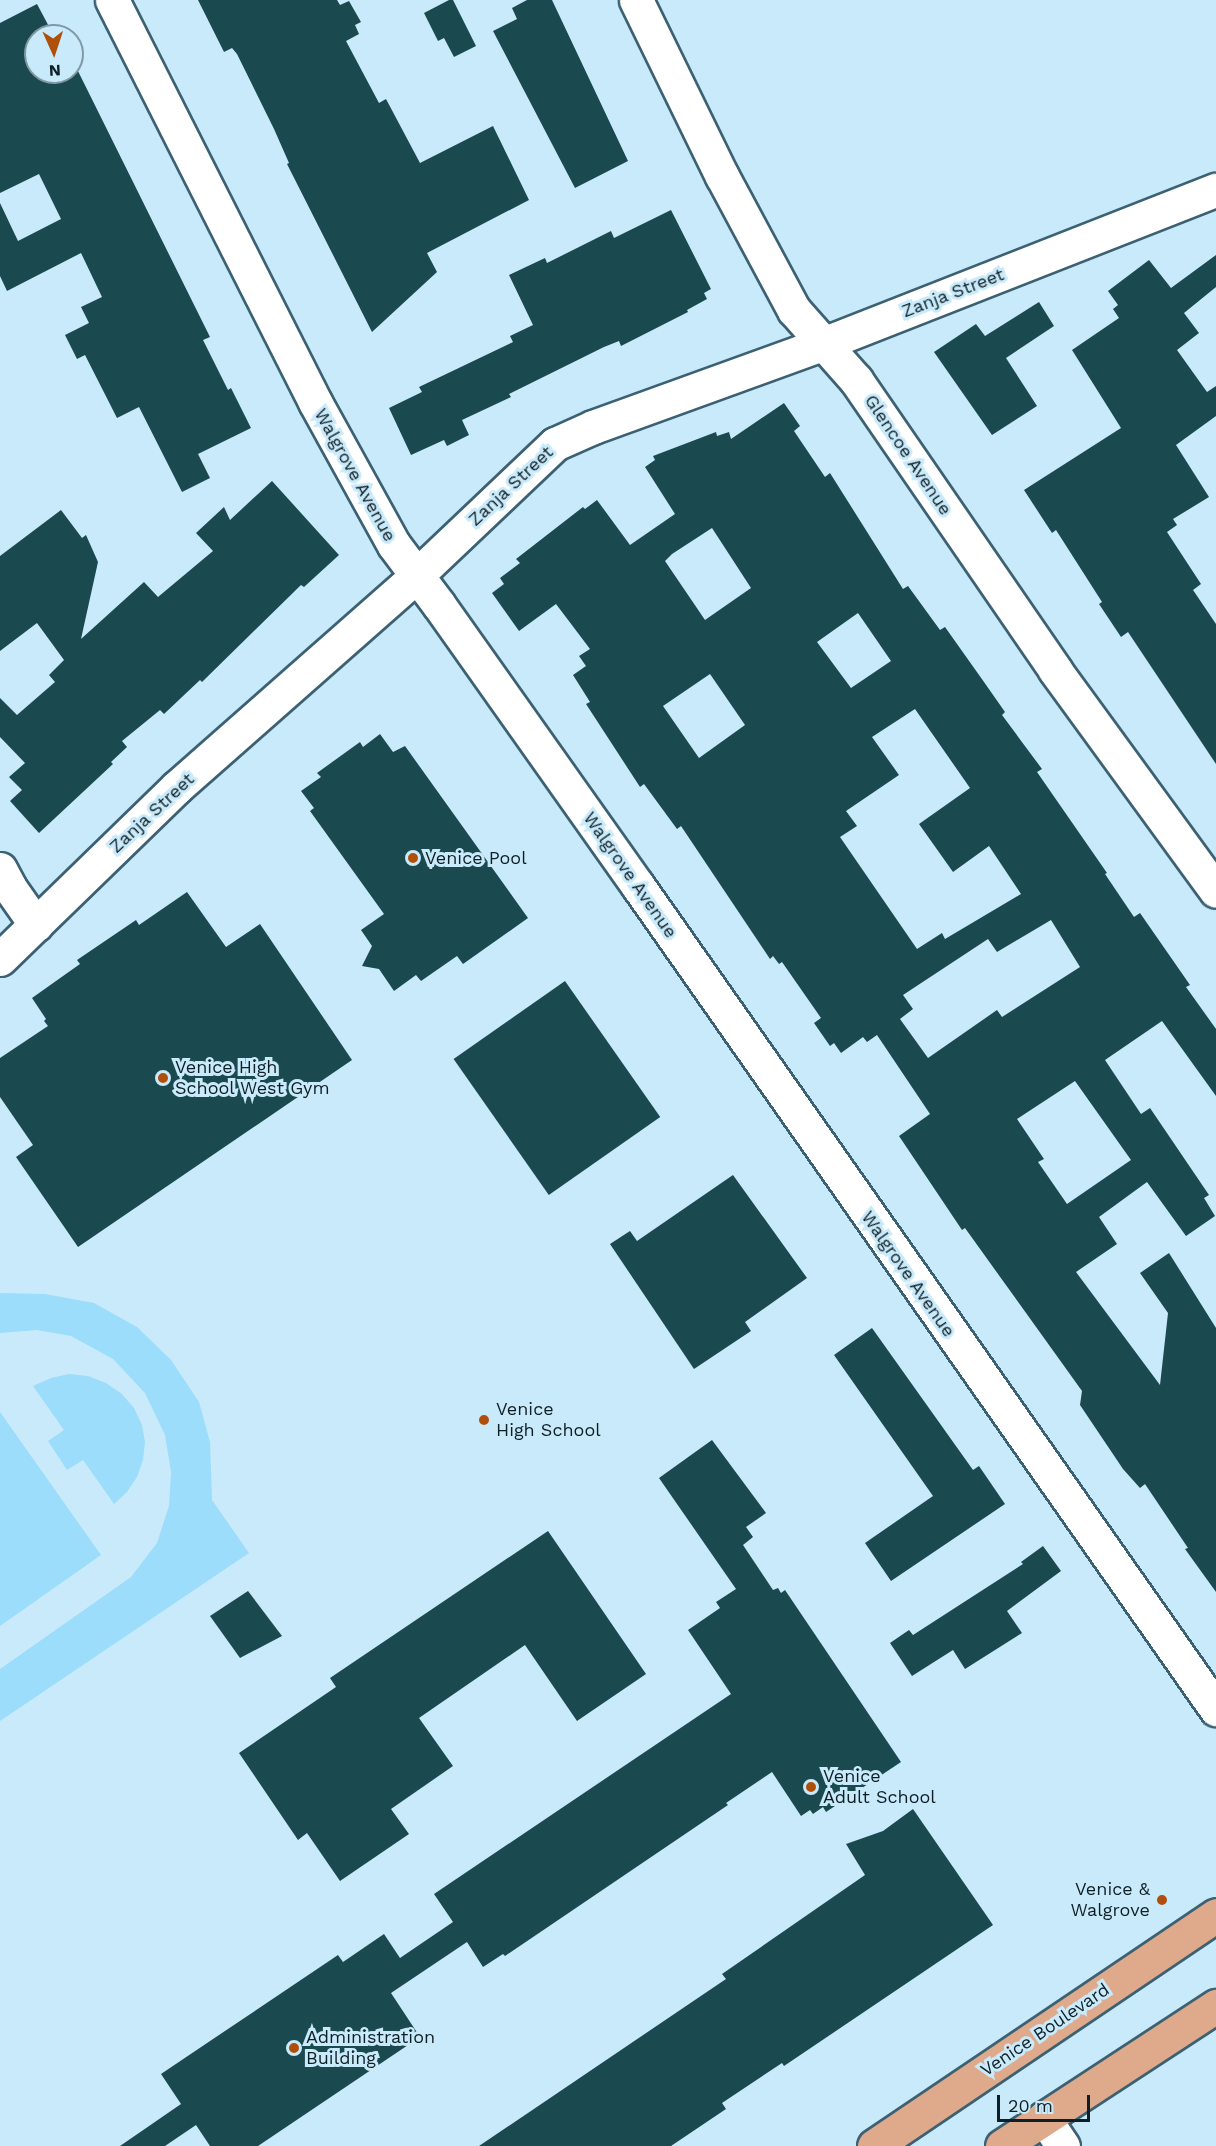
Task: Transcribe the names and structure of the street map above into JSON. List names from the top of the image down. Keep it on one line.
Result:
{"streets":{"main road":["Venice Boulevard"],"street":["Zanja Street","Glencoe Avenue","Walgrove Avenue"]},"crossings":[["Zanja Street","Glencoe Avenue"],["Zanja Street","Walgrove Avenue"]],"places":["Venice Pool","Venice High School West Gym","Venice High School","Venice Adult School","Venice & Walgrove","Administration Building"],"scale_bar":"20 m","north":"bottom"}
